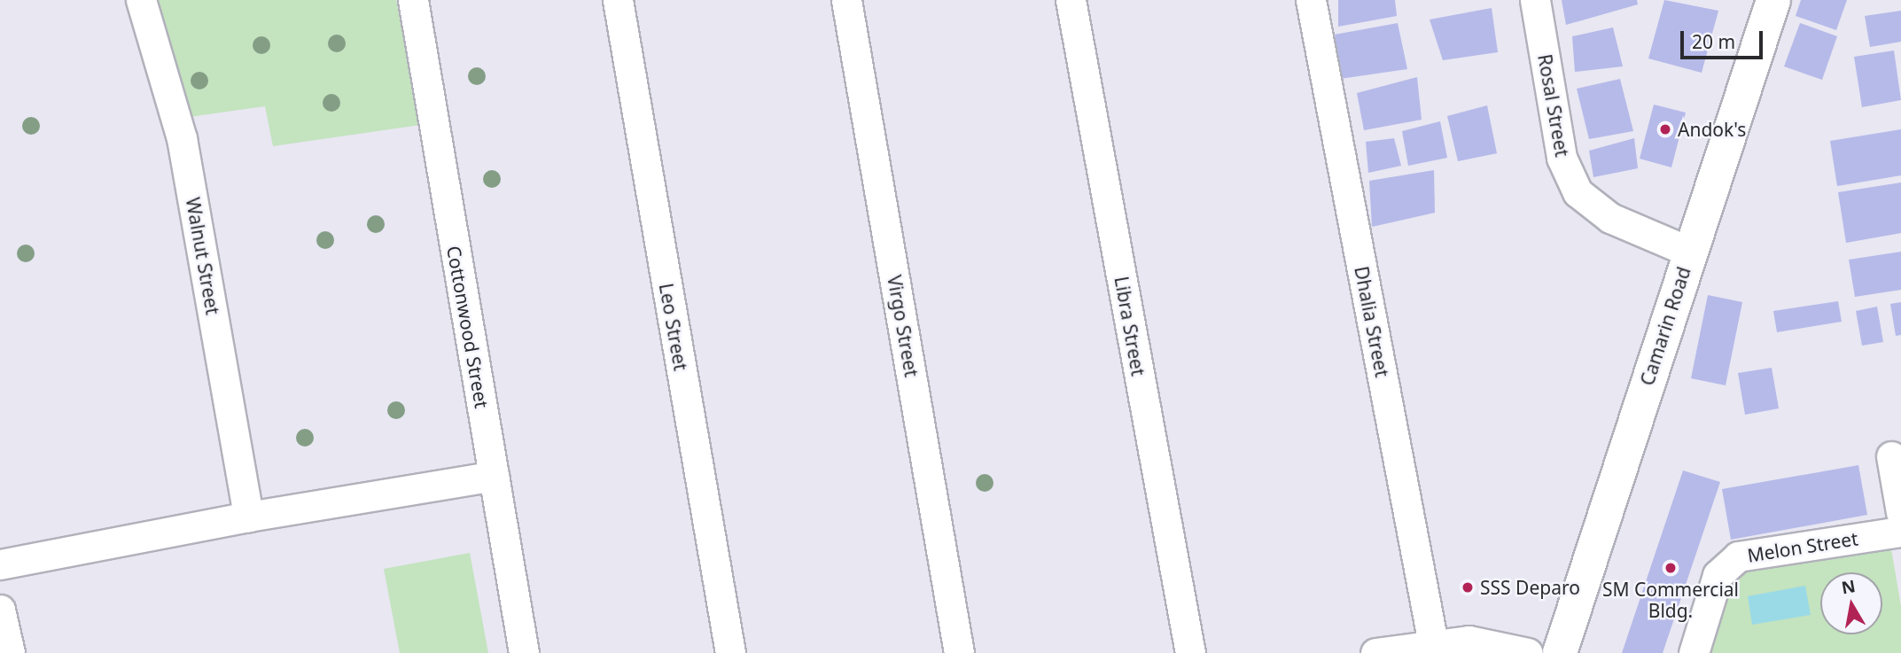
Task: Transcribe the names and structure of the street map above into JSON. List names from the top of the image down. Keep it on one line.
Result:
{"streets":{"main road":["Camarin Road"],"street":["Rosal Street","Walnut Street","Dhalia Street","Virgo Street","Libra Street","Cottonwood Street","Leo Street","Melon Street"]},"crossings":[["Rosal Street","Camarin Road"]],"places":["Andok's","SM Commercial Bldg.","SSS Deparo"],"scale_bar":"20 m","north":"top"}
